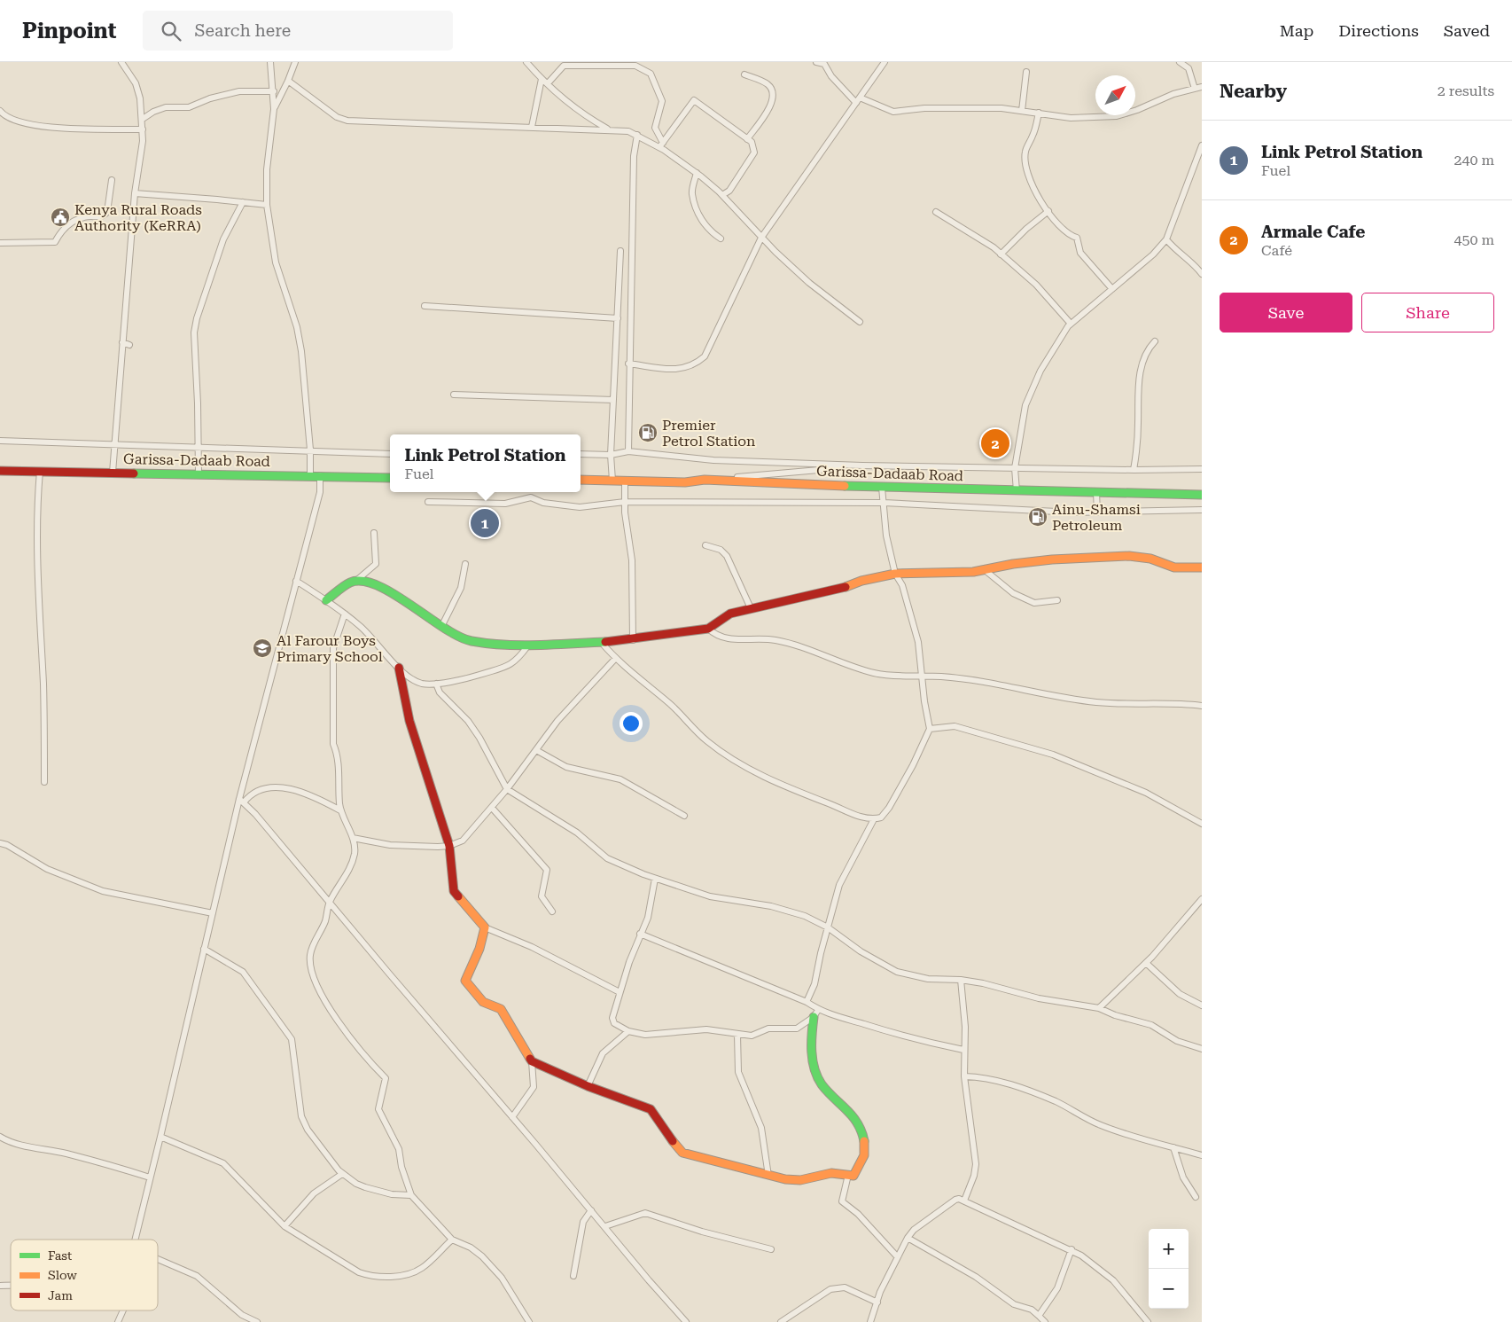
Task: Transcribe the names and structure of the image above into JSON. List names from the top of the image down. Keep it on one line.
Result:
{"streets":{"main road":["Garissa-Dadaab Road"]},"places":{"public building":["Kenya Rural Roads Authority (KeRRA)"],"fuel station":["Premier Petrol Station","Ainu-Shamsi Petroleum"],"school or university":["Al Farour Boys Primary School"]},"legend":["Fast","Slow","Jam"],"north":"top right","page":{"header":"Pinpoint","search":"Search here","nav":["Map","Directions","Saved"],"heading":["Nearby","2 results"],"list":[{"mark":"1","name":"Link Petrol Station","note":"Fuel","value":"240 m"},{"mark":"2","name":"Armale Cafe","note":"Café","value":"450 m"}],"buttons":["Save","Share"],"pins":["2","1"],"popup":["Link Petrol Station","Fuel"],"map_buttons":["+","−"]}}
